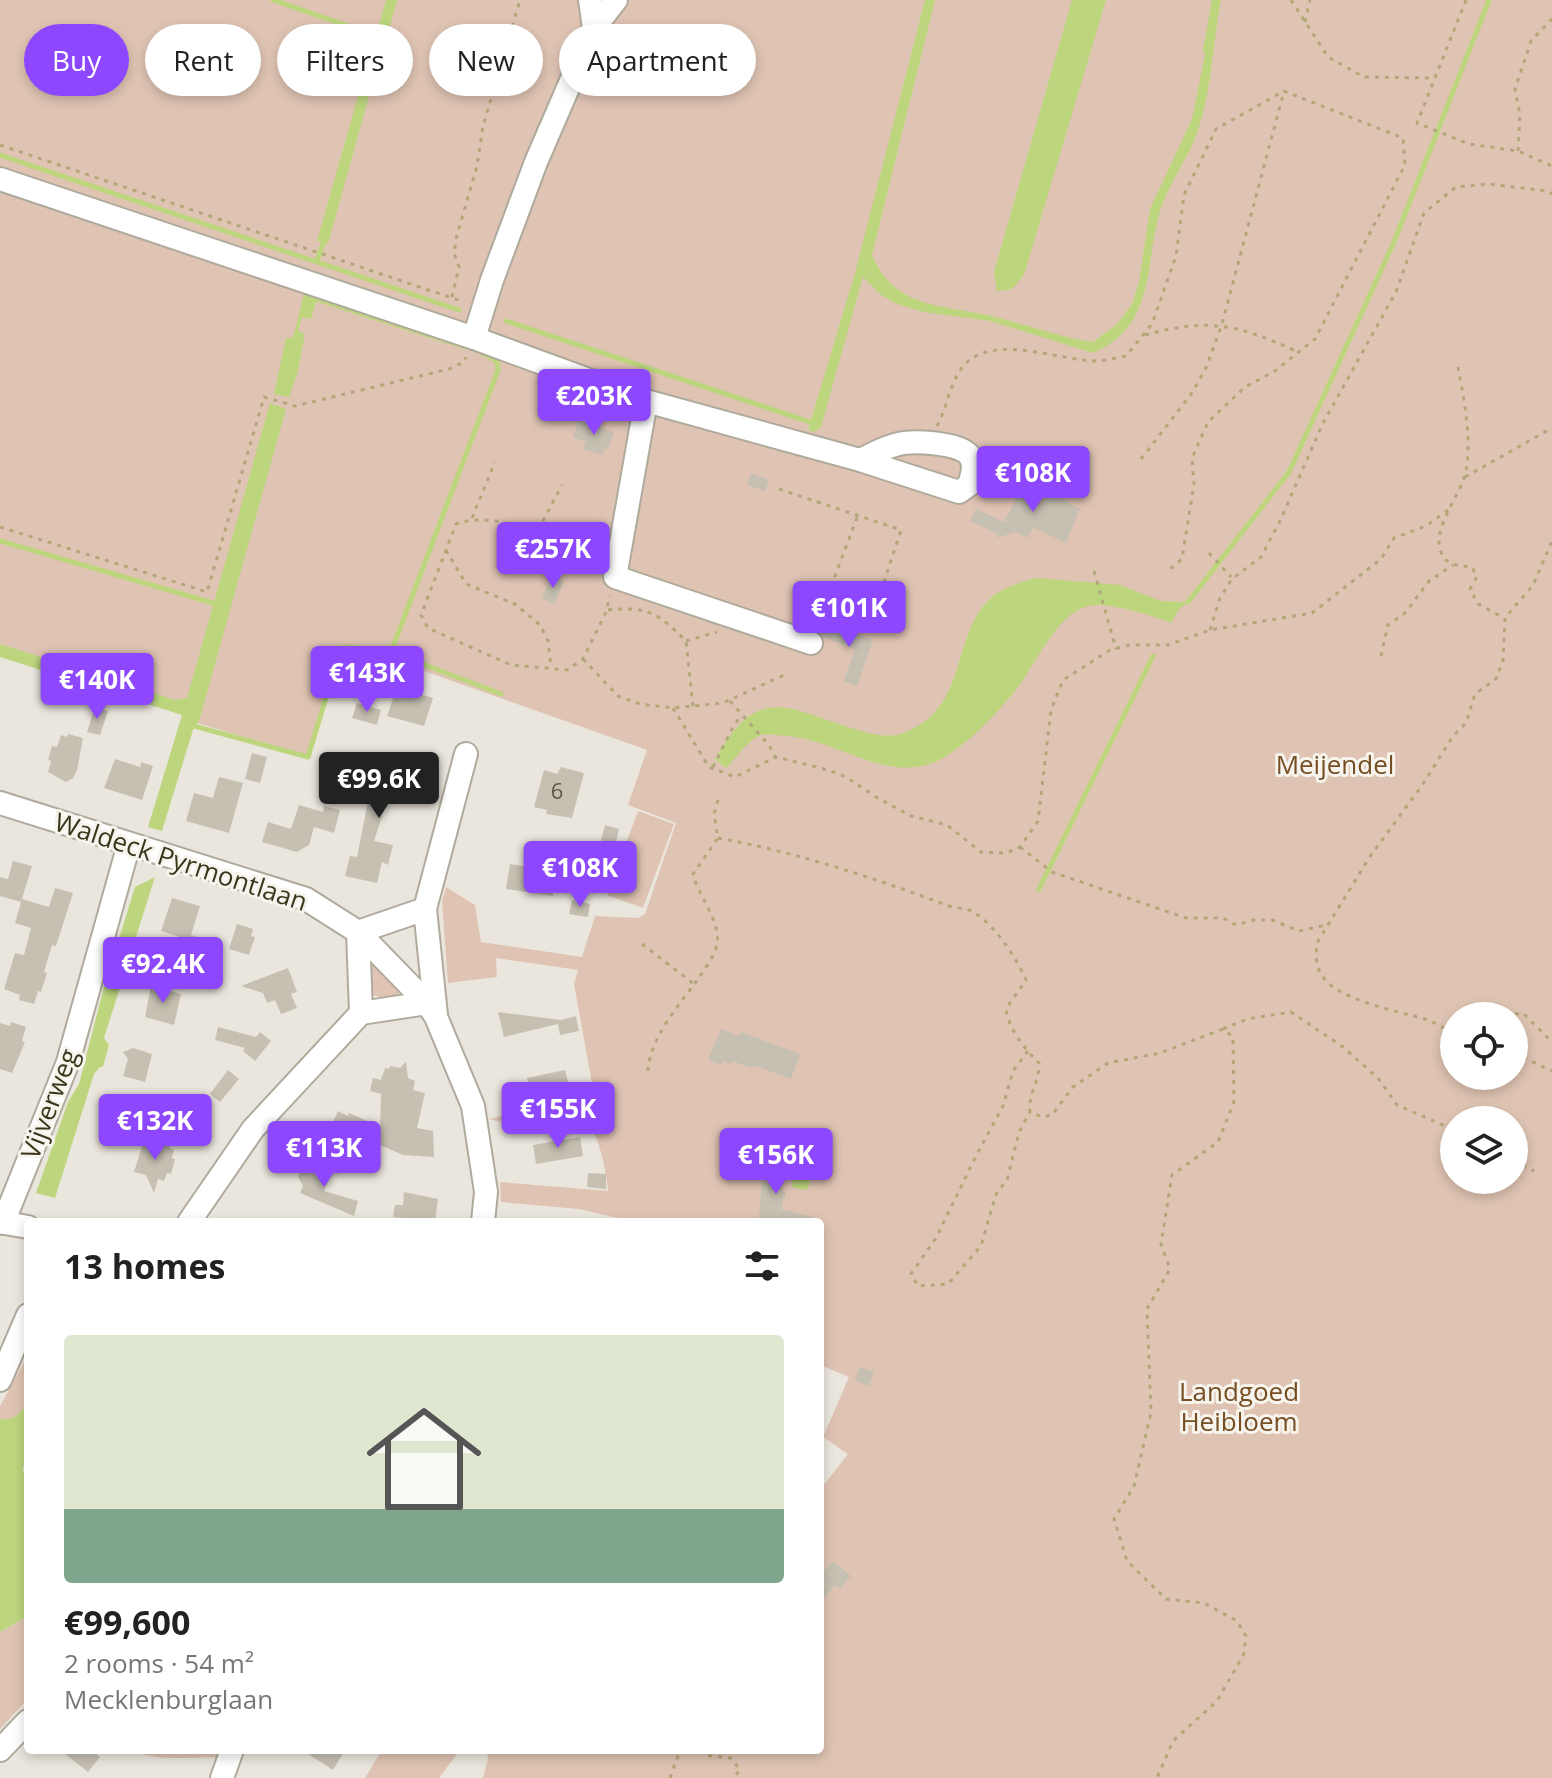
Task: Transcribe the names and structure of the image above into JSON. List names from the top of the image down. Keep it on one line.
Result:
{"streets":{"street":["Waldeck Pyrmontlaan","Vijverweg"]},"crossings":[["Waldeck Pyrmontlaan","Vijverweg"]],"parks":["Meijendel","Landgoed Heibloem"],"house_numbers":["6"],"page":{"chip":["Buy","Rent","Filters","New","Apartment"],"price":["€203K","€108K","€257K","€101K","€143K","€140K","€99.6K","€108K","€92.4K","€155K","€132K","€113K","€156K"],"heading":"13 homes","list":[{"name":"€99,600","note":"2 rooms · 54 m² · Mecklenburglaan"}]}}
